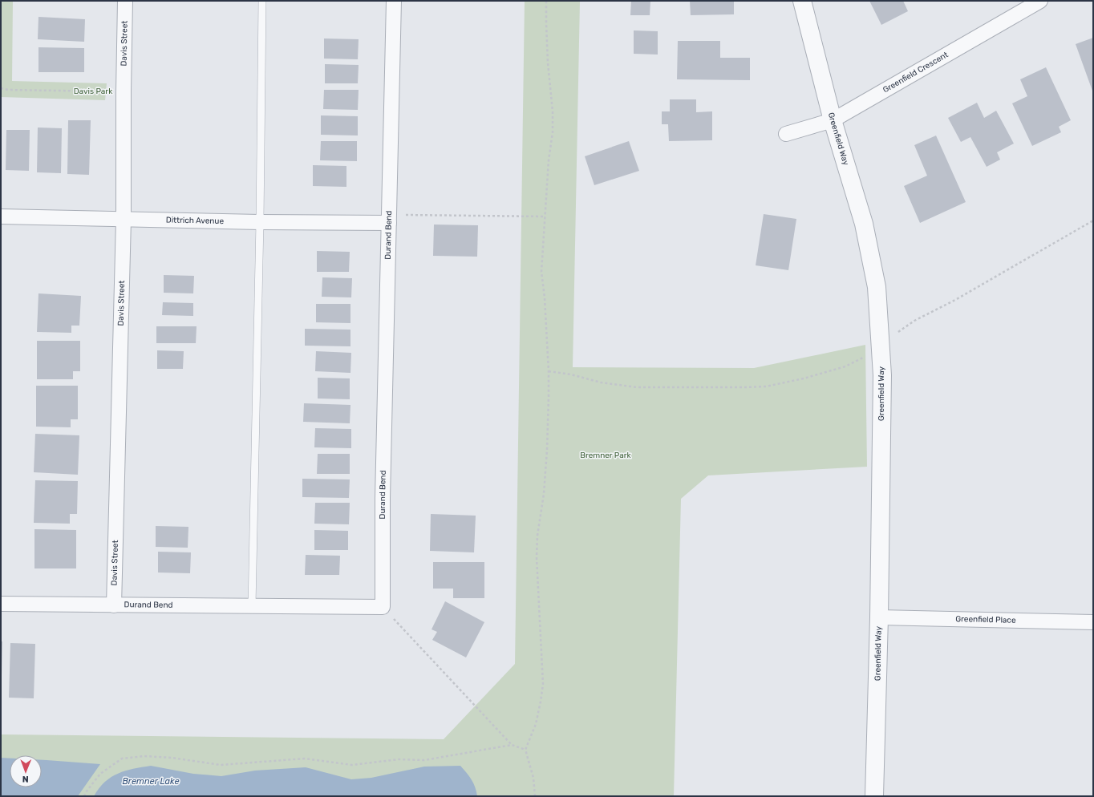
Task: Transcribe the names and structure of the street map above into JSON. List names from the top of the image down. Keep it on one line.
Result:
{"streets":{"street":["Davis Street","Greenfield Crescent","Greenfield Way","Dittrich Avenue","Durand Bend","Greenfield Place"]},"crossings":[["Davis Street","Dittrich Avenue"],["Davis Street","Durand Bend"],["Greenfield Crescent","Greenfield Way"],["Greenfield Way","Greenfield Place"],["Dittrich Avenue","Durand Bend"]],"water":["Bremner Lake"],"parks":["Davis Park","Bremner Park"],"north":"bottom"}
